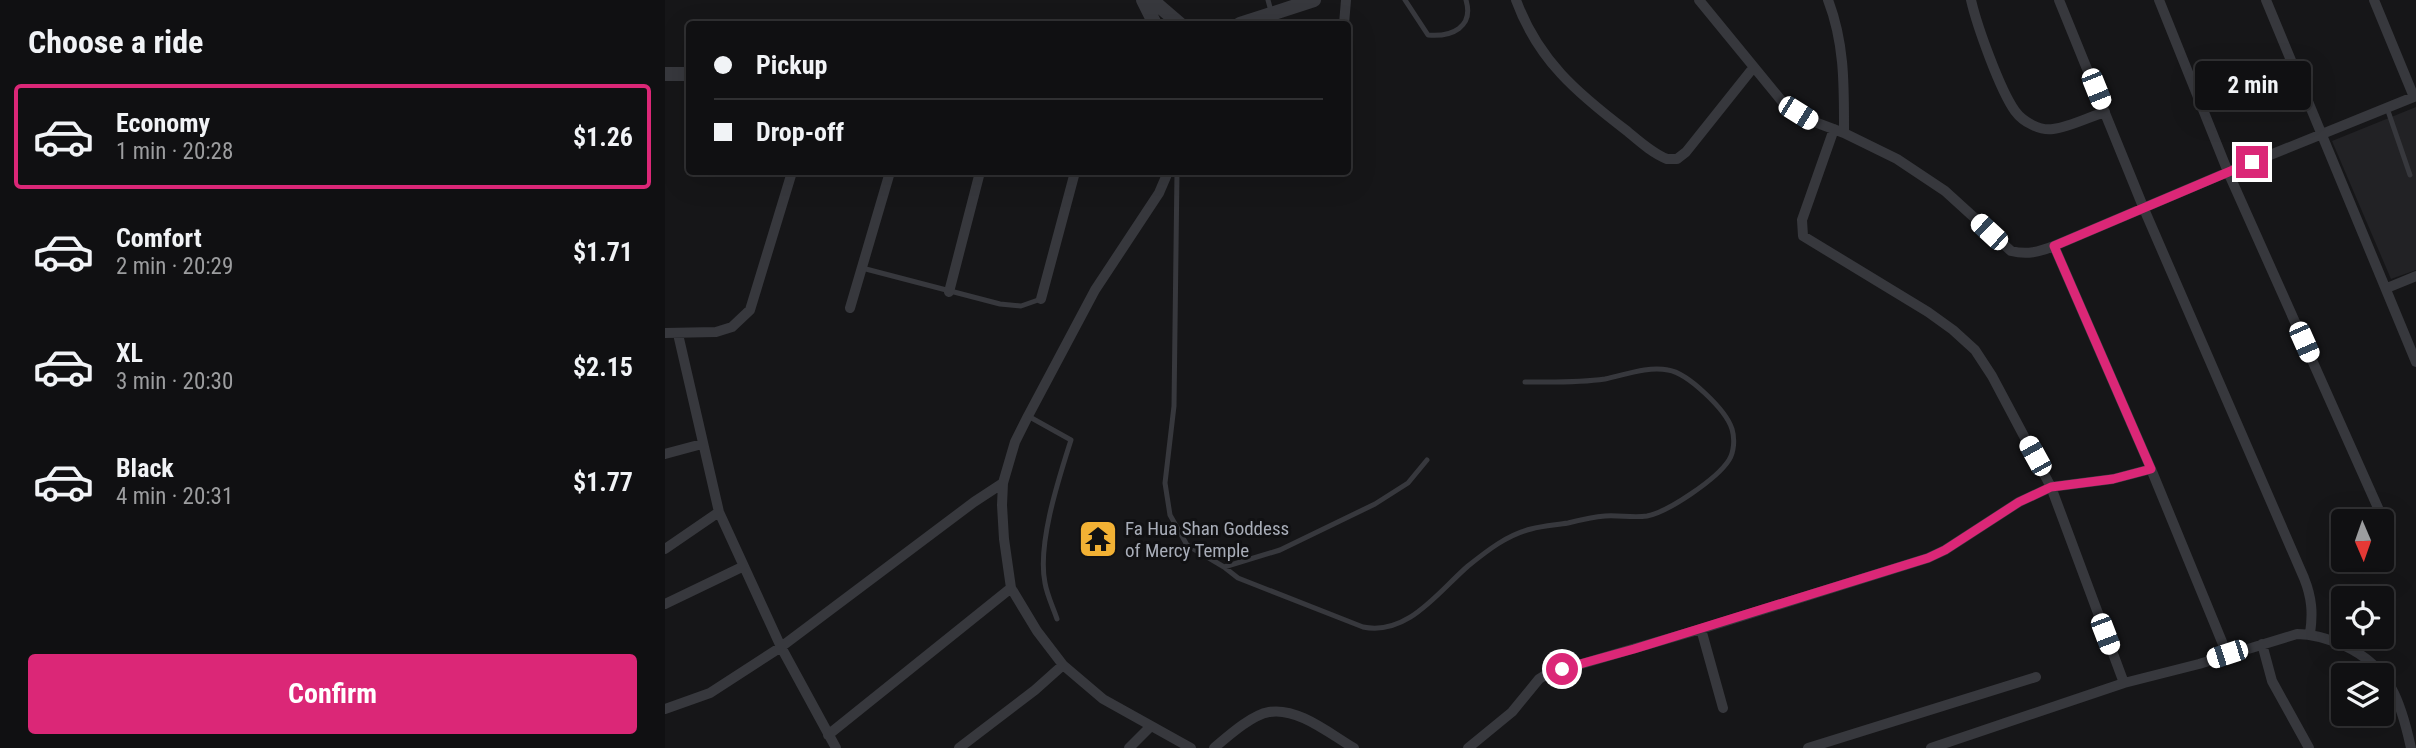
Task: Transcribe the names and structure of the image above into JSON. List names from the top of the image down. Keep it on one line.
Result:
{"places":{"temple":["Fa Hua Shan Goddess of Mercy Temple"]},"north":"bottom","page":{"heading":"Choose a ride","banner":["Pickup","Drop-off"],"bubble":"2 min","list":[{"name":"Economy","note":"1 min · 20:28","value":"$1.26"},{"name":"Comfort","note":"2 min · 20:29","value":"$1.71"},{"name":"XL","note":"3 min · 20:30","value":"$2.15"},{"name":"Black","note":"4 min · 20:31","value":"$1.77"}],"buttons":"Confirm"}}
